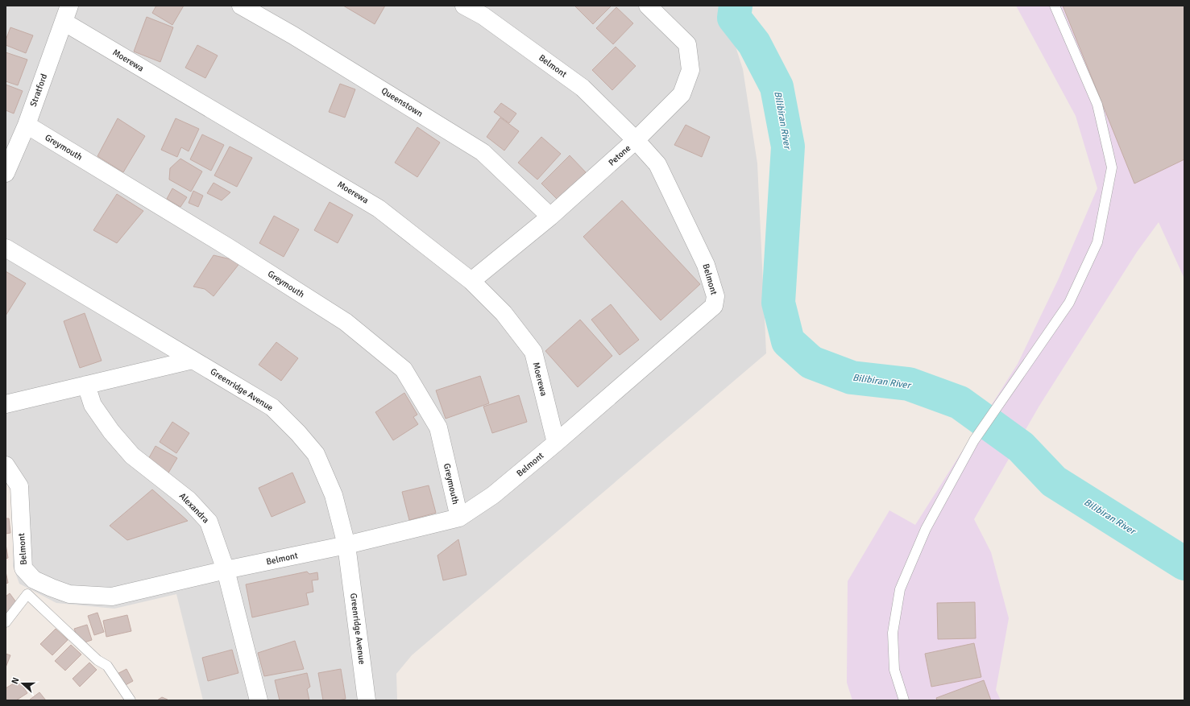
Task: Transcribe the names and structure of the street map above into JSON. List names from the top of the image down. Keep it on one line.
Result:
{"streets":{"street":["Moerewa","Belmont","Stratford","Queenstown","Greymouth","Petone","Greenridge Avenue","Alexandra"]},"crossings":[["Moerewa","Belmont"],["Moerewa","Stratford"],["Moerewa","Petone"],["Belmont","Greymouth"],["Belmont","Petone"],["Belmont","Greenridge Avenue"],["Belmont","Alexandra"],["Stratford","Greymouth"],["Queenstown","Petone"]],"water":["Bilibiran River"],"north":"left"}
